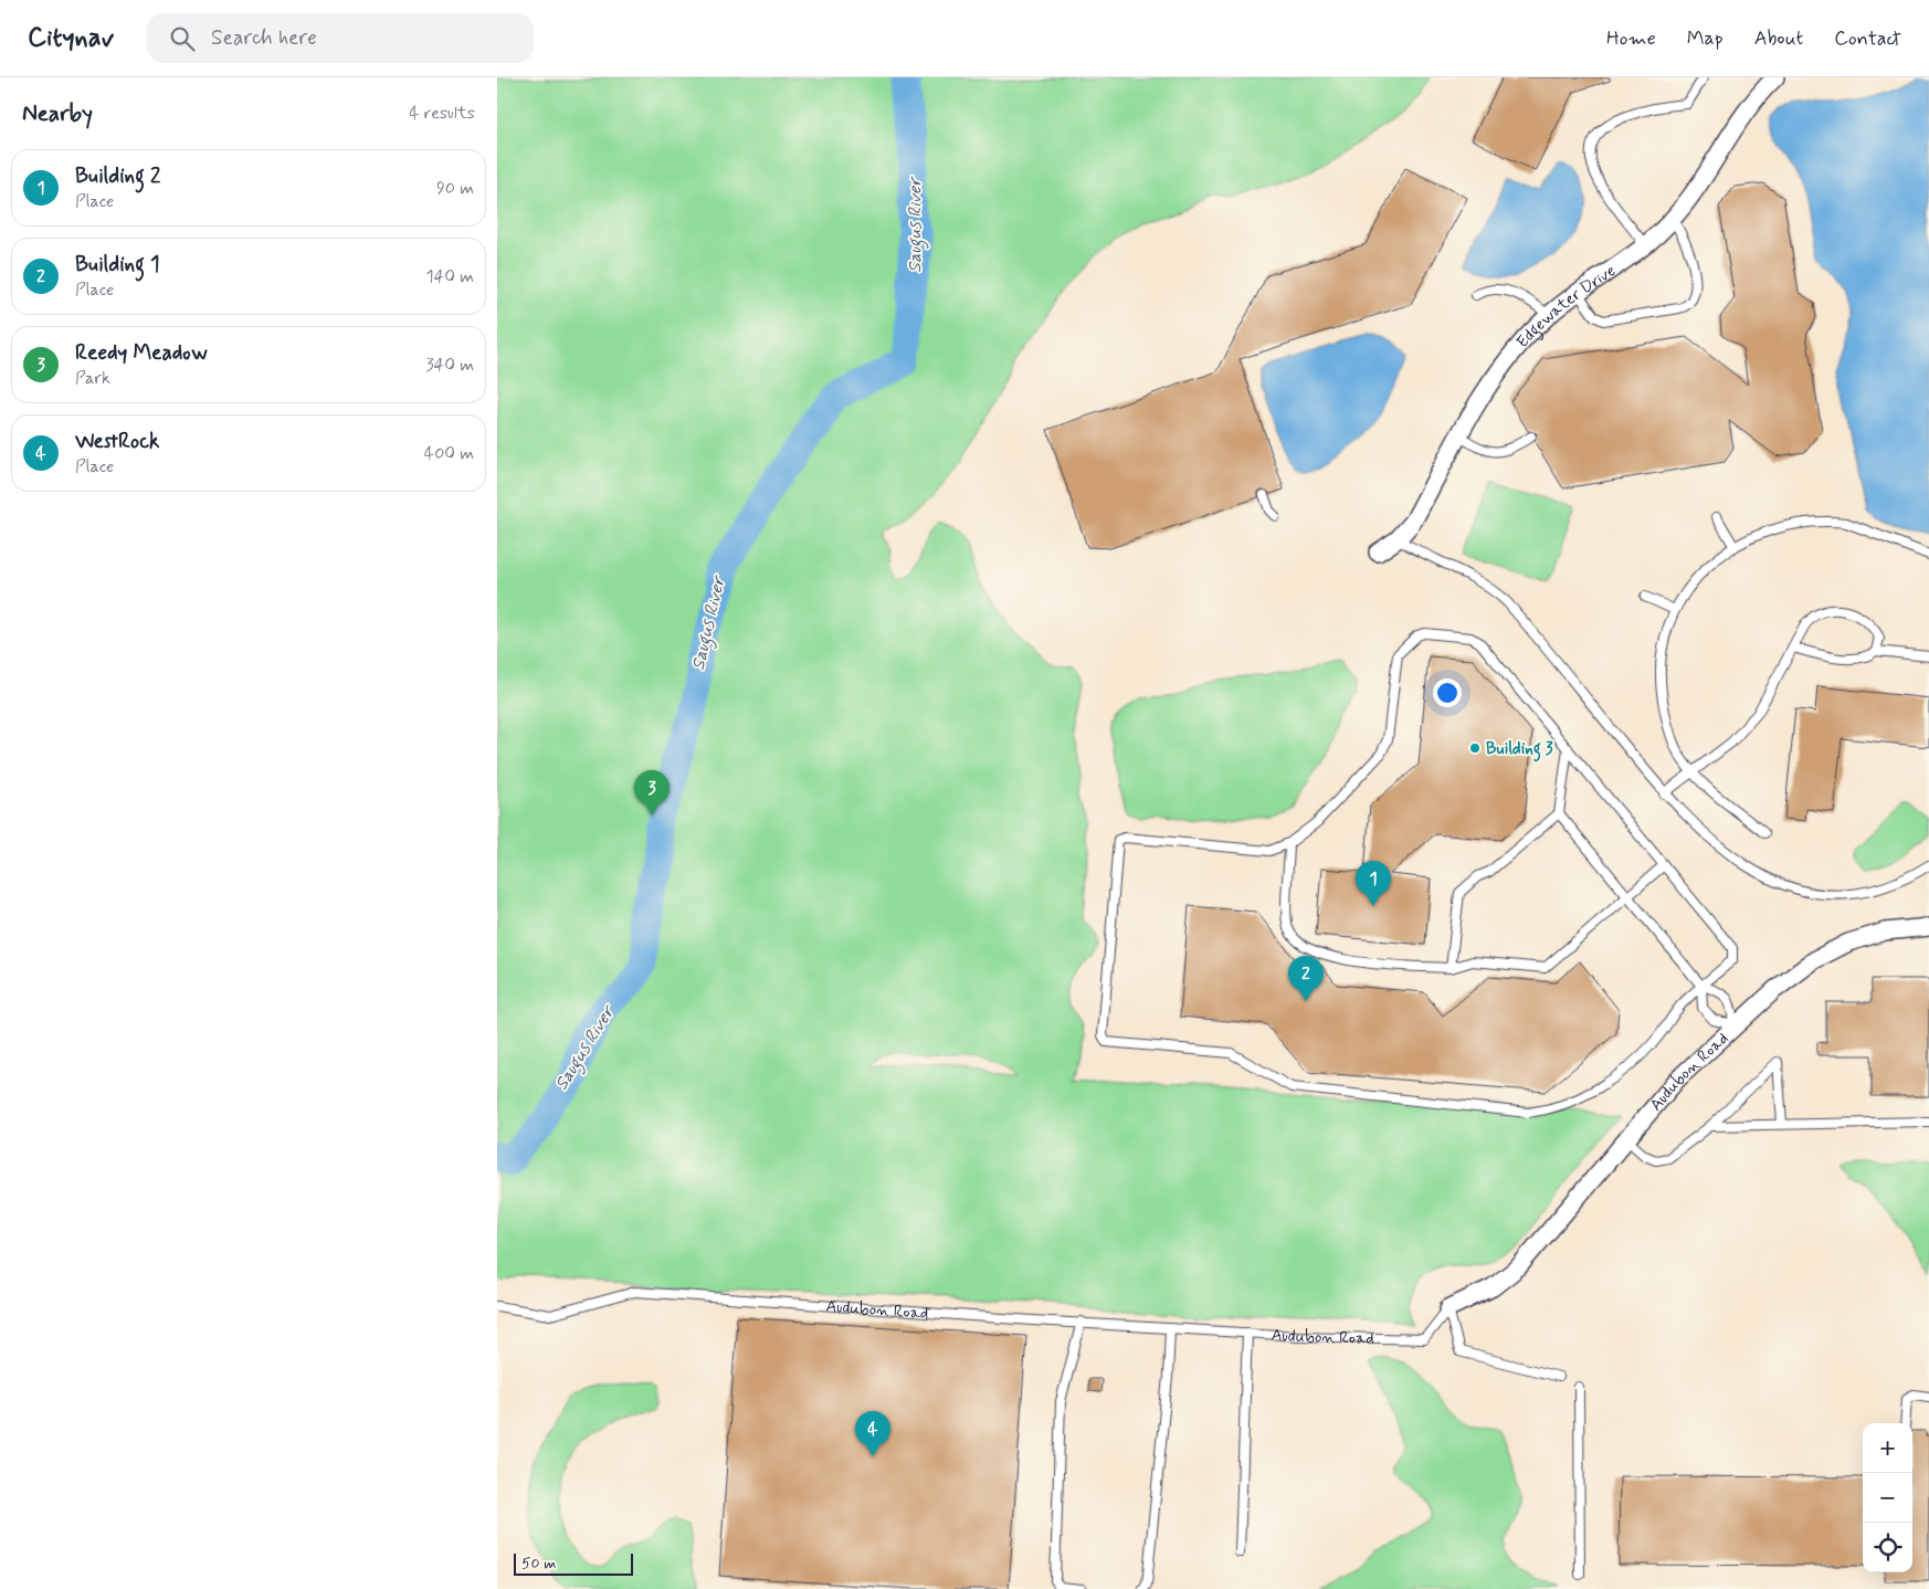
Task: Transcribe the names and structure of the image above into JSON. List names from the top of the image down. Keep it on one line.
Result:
{"streets":{"street":["Edgewater Drive","Audubon Road"]},"water":["Saugus River"],"places":["Building 3"],"scale_bar":"50 m","page":{"header":"Citynav","search":"Search here","nav":["Home","Map","About","Contact"],"heading":["Nearby","4 results"],"list":[{"mark":"1","name":"Building 2","note":"Place","value":"90 m"},{"mark":"2","name":"Building 1","note":"Place","value":"140 m"},{"mark":"3","name":"Reedy Meadow","note":"Park","value":"340 m"},{"mark":"4","name":"WestRock","note":"Place","value":"400 m"}],"pins":["3","1","2","4"],"map_buttons":["+","−"],"scale":"50 m"}}
